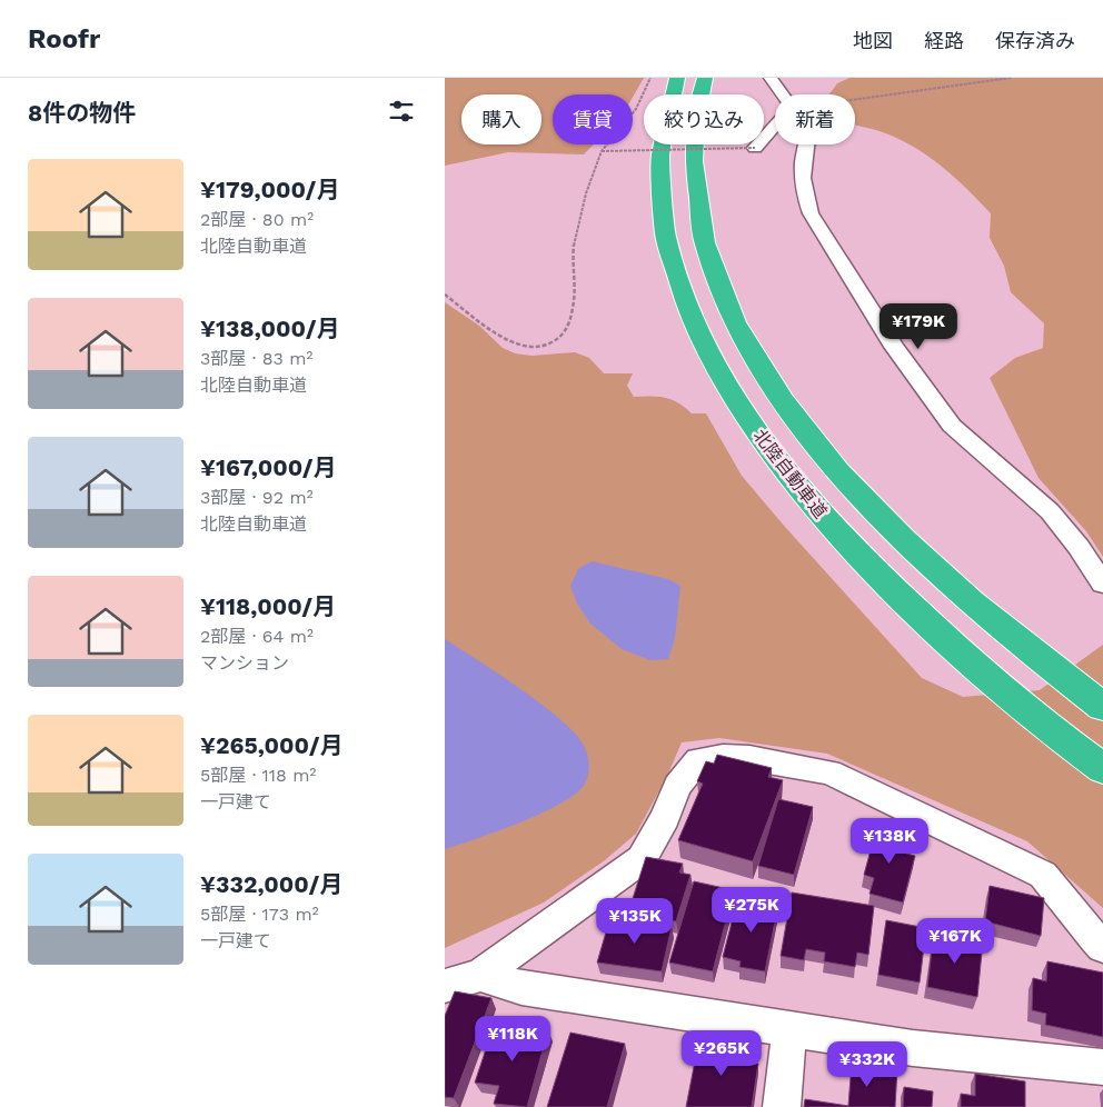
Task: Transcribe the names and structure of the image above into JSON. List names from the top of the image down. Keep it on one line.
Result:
{"streets":{"highway":["北陸自動車道"]},"page":{"header":"Roofr","nav":["地図","経路","保存済み"],"heading":"8件の物件","chip":["購入","賃貸","絞り込み","新着"],"list":[{"name":"¥179,000/月","note":"2部屋 · 80 m² · 北陸自動車道"},{"name":"¥138,000/月","note":"3部屋 · 83 m² · 北陸自動車道"},{"name":"¥167,000/月","note":"3部屋 · 92 m² · 北陸自動車道"},{"name":"¥118,000/月","note":"2部屋 · 64 m² · マンション"},{"name":"¥265,000/月","note":"5部屋 · 118 m² · 一戸建て"},{"name":"¥332,000/月","note":"5部屋 · 173 m² · 一戸建て"}],"price":["¥179K","¥138K","¥275K","¥135K","¥167K","¥118K","¥265K","¥332K"]}}
